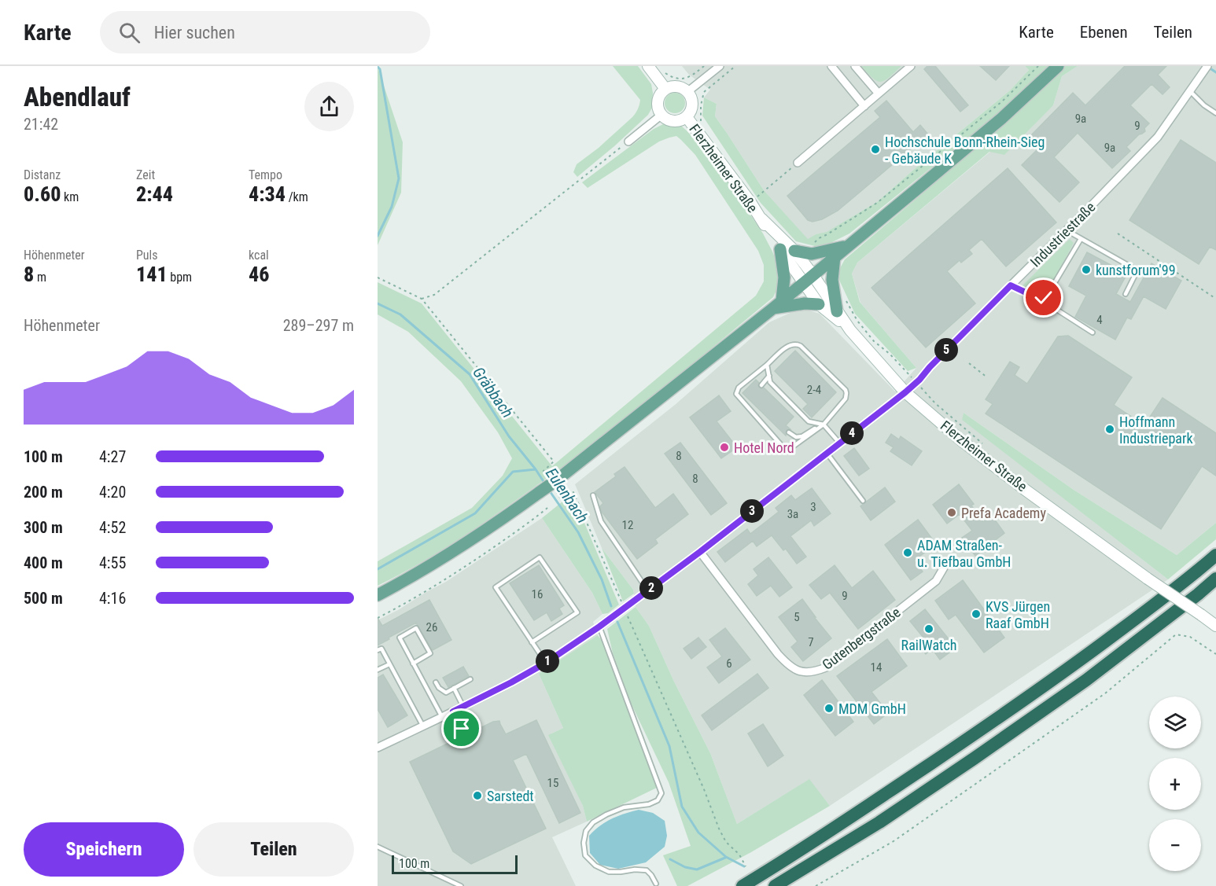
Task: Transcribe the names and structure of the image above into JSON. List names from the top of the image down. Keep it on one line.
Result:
{"streets":{"main road":["Flerzheimer Straße"],"street":["Industriestraße","Gutenbergstraße"]},"crossings":[["Flerzheimer Straße","Industriestraße"],["Industriestraße","Gutenbergstraße"]],"water":["Gräbbach","Eulenbach"],"places":["Hochschule Bonn-Rhein-Sieg - Gebäude K","kunstforum'99","Hoffmann Industriepark","Hotel Nord","Prefa Academy","ADAM Straßen- u. Tiefbau GmbH","KVS Jürgen Raaf GmbH","RailWatch","MDM GmbH","Sarstedt"],"house_numbers":["9a","9","9a","4","2-4","8","8","3","3a","12","16","9","5","26","7","6","14","15"],"scale_bar":"100 m","page":{"header":"Karte","search":"Hier suchen","nav":["Karte","Ebenen","Teilen"],"heading":["Abendlauf","21:42"],"stats":[["Distanz","0.60 km"],["Zeit","2:44"],["Tempo","4:34 /km"],["Höhenmeter","8 m"],["Puls","141 bpm"],["kcal","46"]],"chart":["Höhenmeter","289–297 m"],"pins":["5","4","3","2","1"],"list":[{"name":"100 m","note":"4:27"},{"name":"200 m","note":"4:20"},{"name":"300 m","note":"4:52"},{"name":"400 m","note":"4:55"},{"name":"500 m","note":"4:16"}],"map_buttons":["+","−"],"buttons":["Speichern","Teilen"],"scale":"100 m"}}
